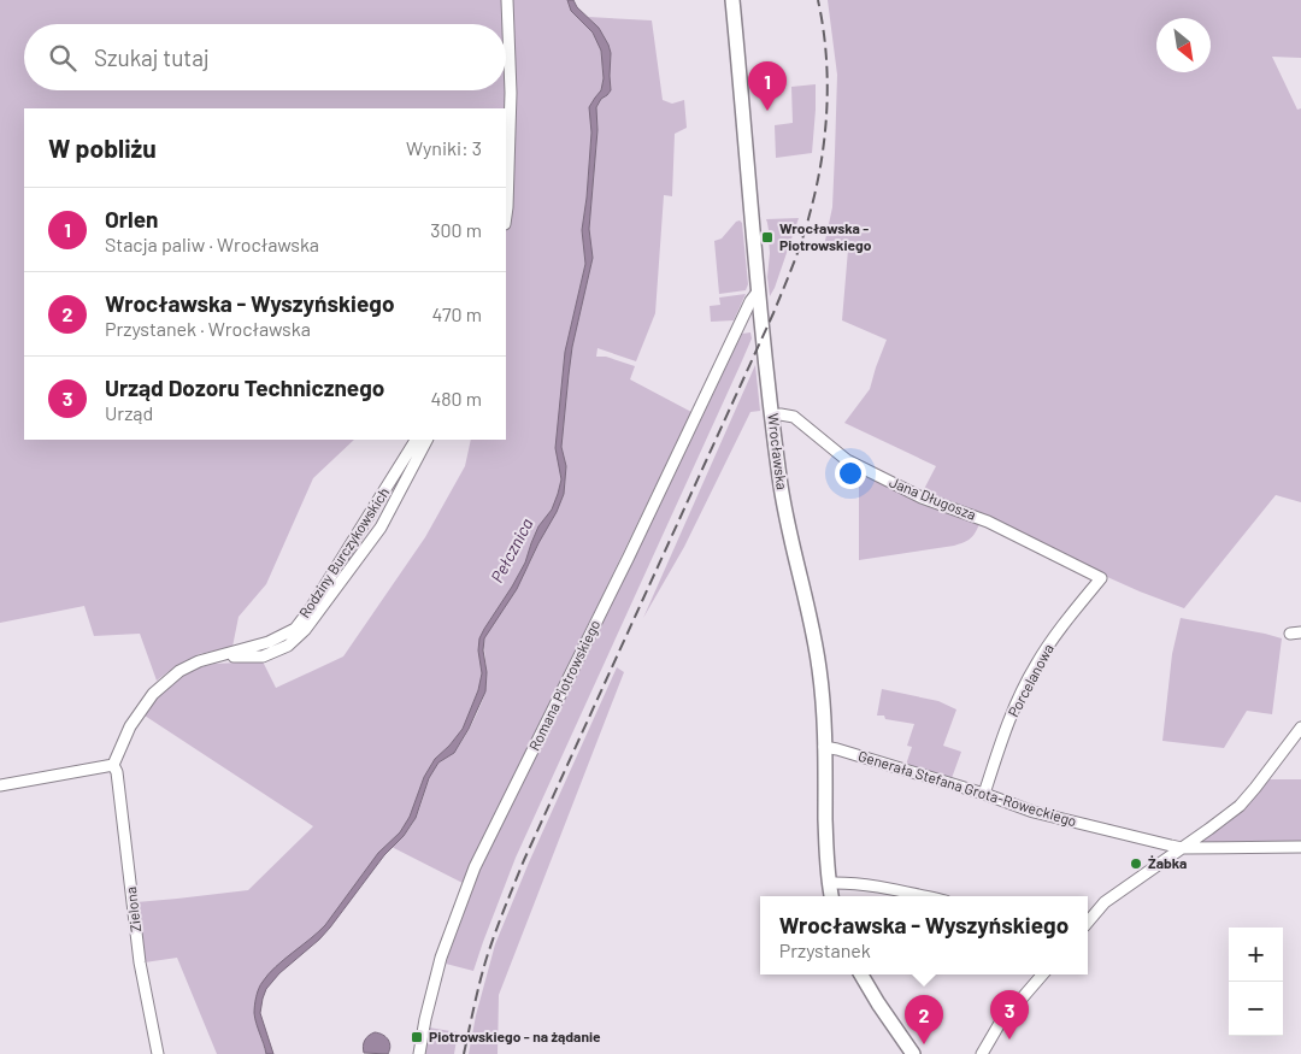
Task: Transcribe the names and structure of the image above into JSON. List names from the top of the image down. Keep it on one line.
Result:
{"streets":{"main road":["Wrocławska"],"street":["Jana Długosza","Rodziny Burczykowskich","Porcelanowa","Romana Piotrowskiego","Generała Stefana Grota-Roweckiego","Zielona"]},"crossings":[["Wrocławska","Jana Długosza"],["Wrocławska","Romana Piotrowskiego"],["Wrocławska","Generała Stefana Grota-Roweckiego"],["Jana Długosza","Porcelanowa"],["Rodziny Burczykowskich","Zielona"],["Porcelanowa","Generała Stefana Grota-Roweckiego"]],"water":["Pełcznica"],"places":{"transit":["Wrocławska - Piotrowskiego","Piotrowskiego - na żądanie"],"other":["Żabka"]},"north":"bottom right","page":{"search":"Szukaj tutaj","pins":["1","3","2"],"heading":["W pobliżu","Wyniki: 3"],"list":[{"mark":"1","name":"Orlen","note":"Stacja paliw · Wrocławska","value":"300 m"},{"mark":"2","name":"Wrocławska - Wyszyńskiego","note":"Przystanek · Wrocławska","value":"470 m"},{"mark":"3","name":"Urząd Dozoru Technicznego","note":"Urząd","value":"480 m"}],"popup":["Wrocławska - Wyszyńskiego","Przystanek"],"map_buttons":["+","−"]}}
